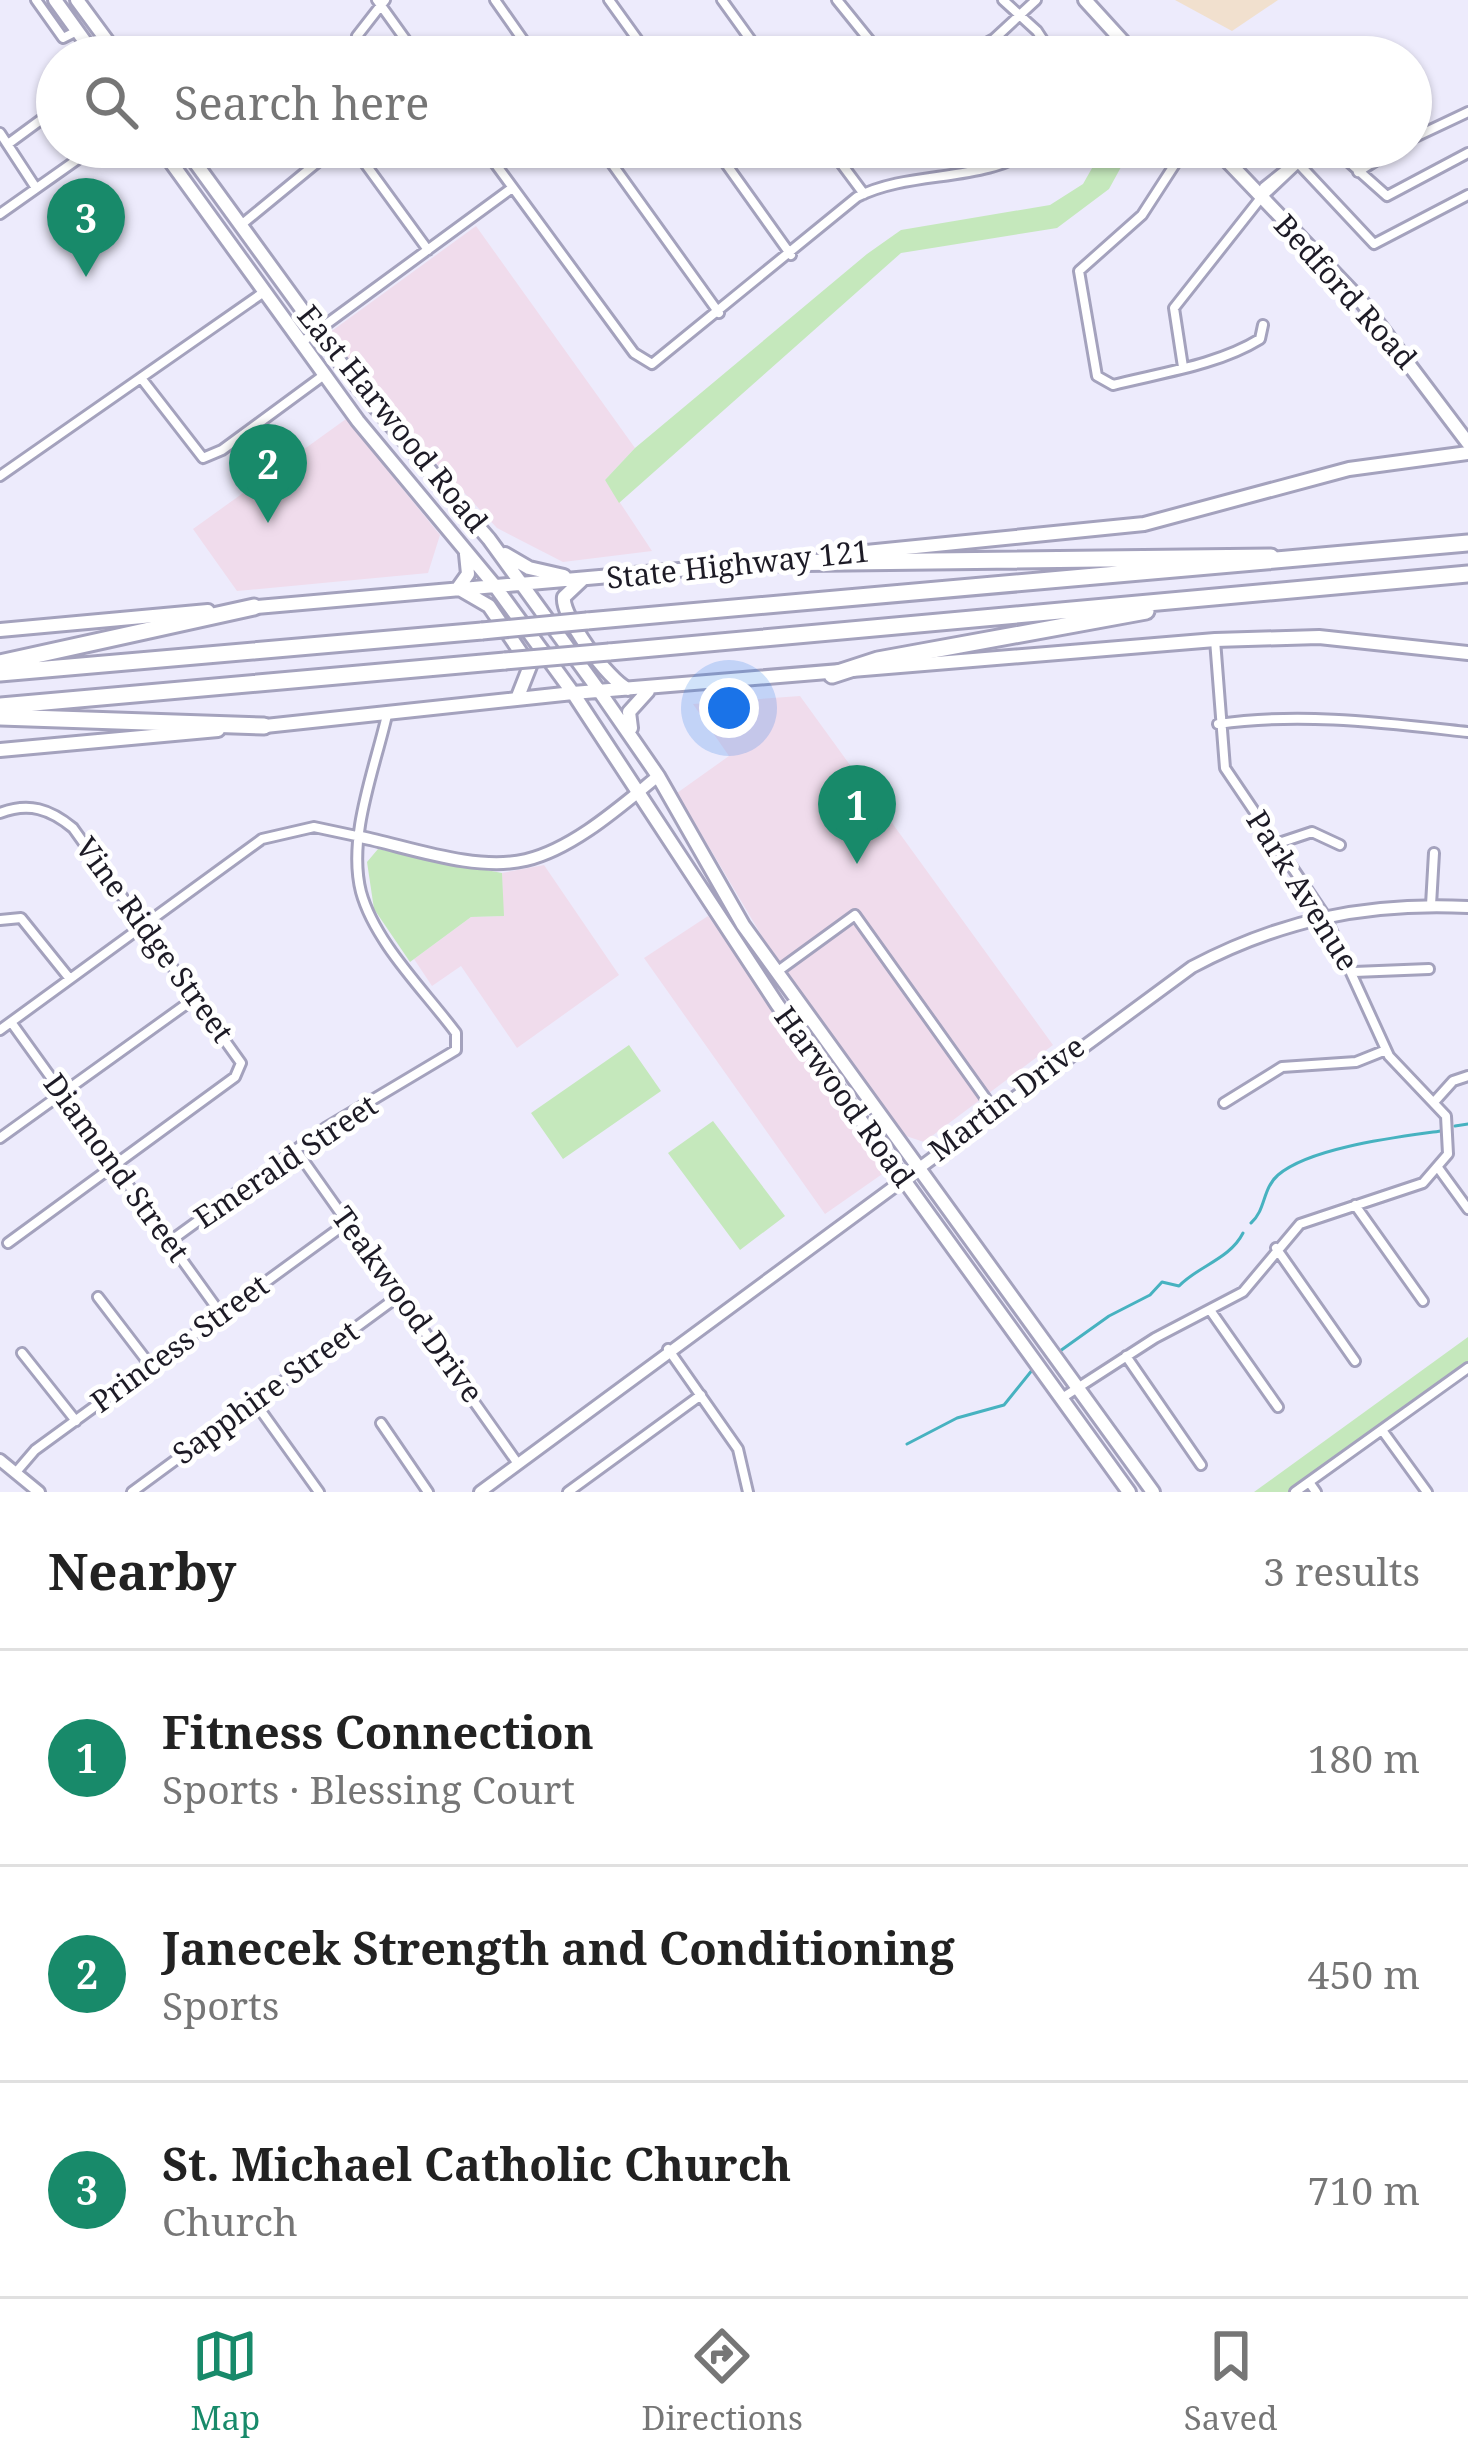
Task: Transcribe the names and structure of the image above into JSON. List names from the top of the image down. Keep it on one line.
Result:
{"streets":{"main road":["Bedford Road","East Harwood Road","State Highway 121","Harwood Road"],"street":["Park Avenue","Vine Ridge Street","Martin Drive","Emerald Street","Diamond Street","Teakwood Drive","Princess Street","Sapphire Street"]},"crossings":[["East Harwood Road","State Highway 121"],["East Harwood Road","Harwood Road"],["Park Avenue","Martin Drive"],["Vine Ridge Street","Diamond Street"],["Harwood Road","Martin Drive"],["Martin Drive","Teakwood Drive"],["Emerald Street","Diamond Street"],["Emerald Street","Teakwood Drive"],["Diamond Street","Princess Street"],["Teakwood Drive","Princess Street"],["Teakwood Drive","Sapphire Street"]],"page":{"search":"Search here","pins":["3","2","1"],"heading":["Nearby","3 results"],"list":[{"mark":"1","name":"Fitness Connection","note":"Sports · Blessing Court","value":"180 m"},{"mark":"2","name":"Janecek Strength and Conditioning","note":"Sports","value":"450 m"},{"mark":"3","name":"St. Michael Catholic Church","note":"Church","value":"710 m"}],"nav":["Map","Directions","Saved"]}}
